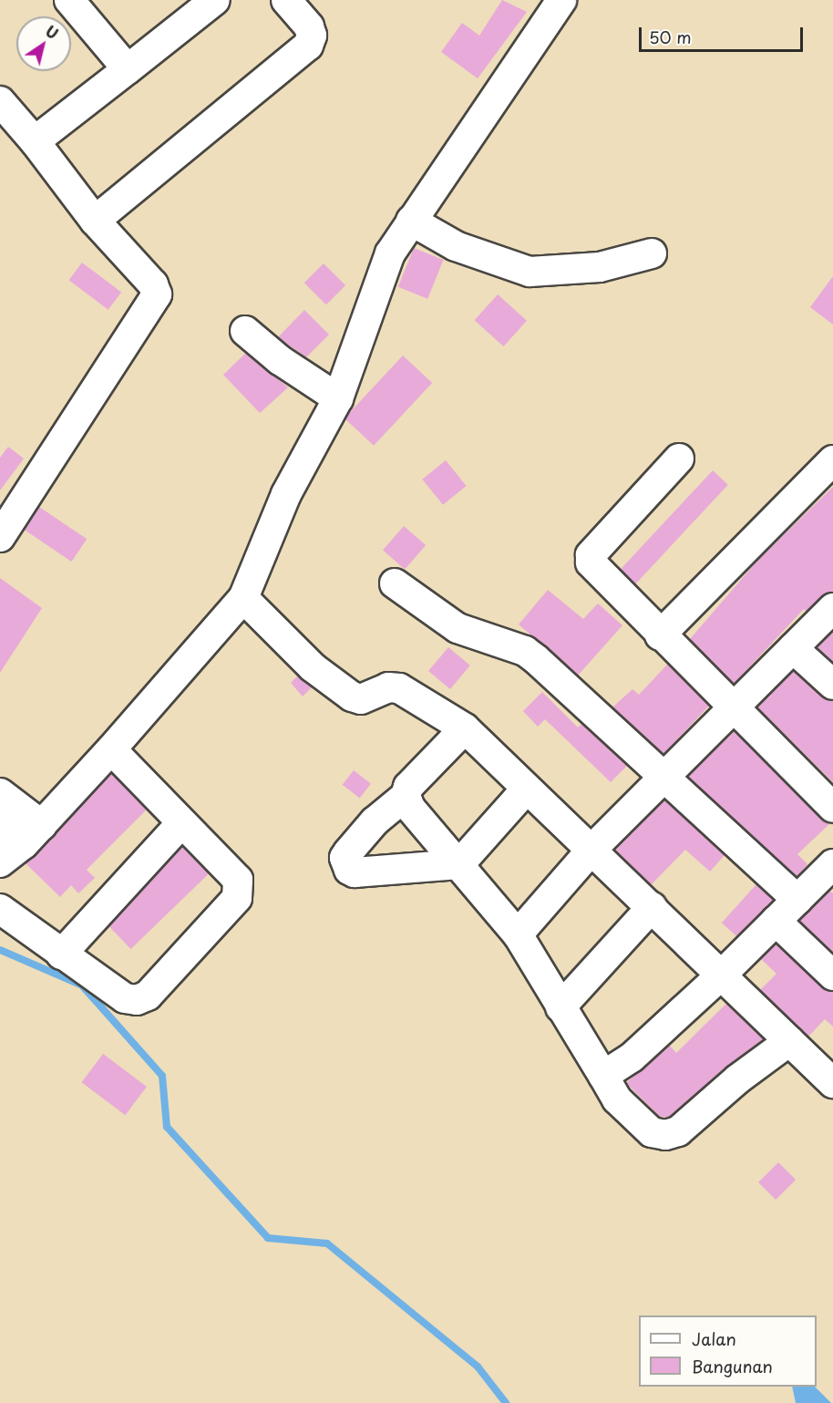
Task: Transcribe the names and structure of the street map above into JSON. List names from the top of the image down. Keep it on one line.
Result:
{"legend":["Jalan","Bangunan"],"scale_bar":"50 m","north":"top right"}
